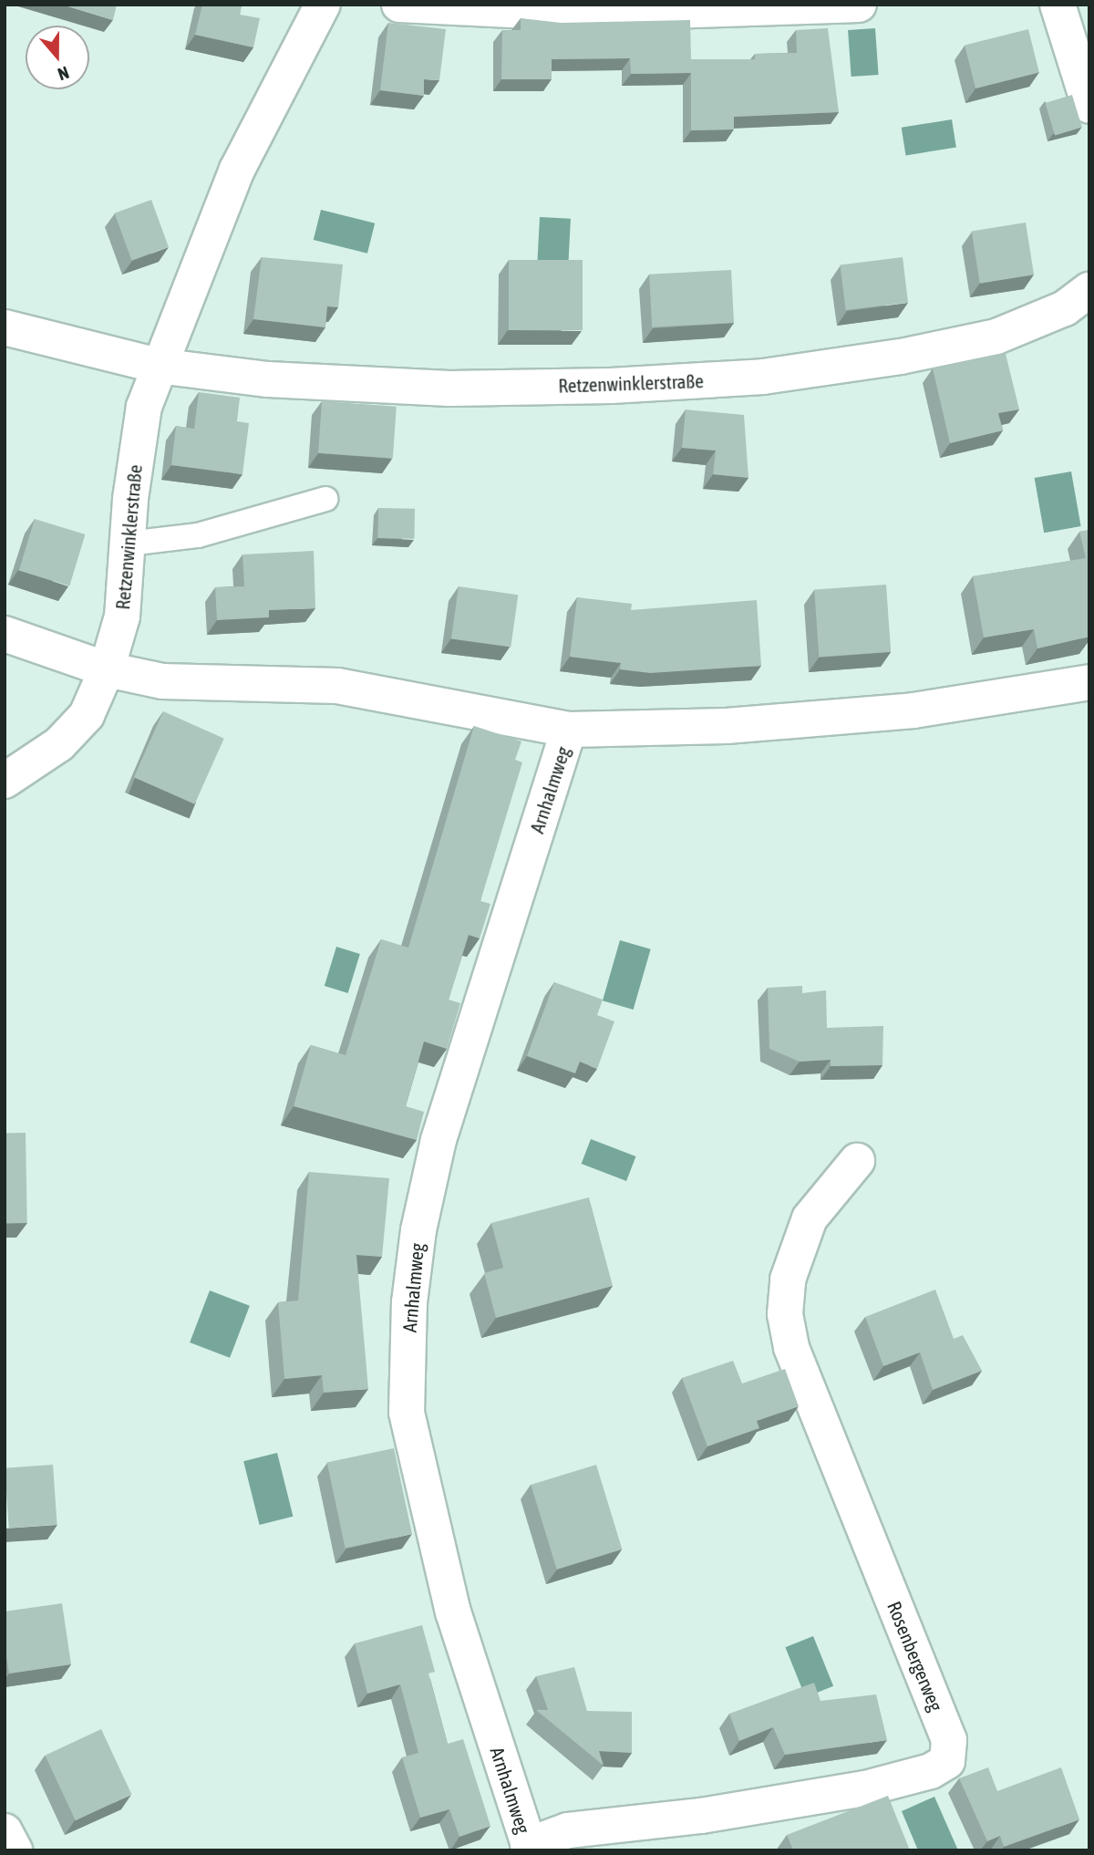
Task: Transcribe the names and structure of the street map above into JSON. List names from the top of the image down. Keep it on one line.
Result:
{"streets":{"street":["Retzenwinklerstraße","Arnhalmweg","Rosenbergerweg"]},"crossings":[["Retzenwinklerstraße","Arnhalmweg"],["Arnhalmweg","Rosenbergerweg"]],"north":"bottom"}
